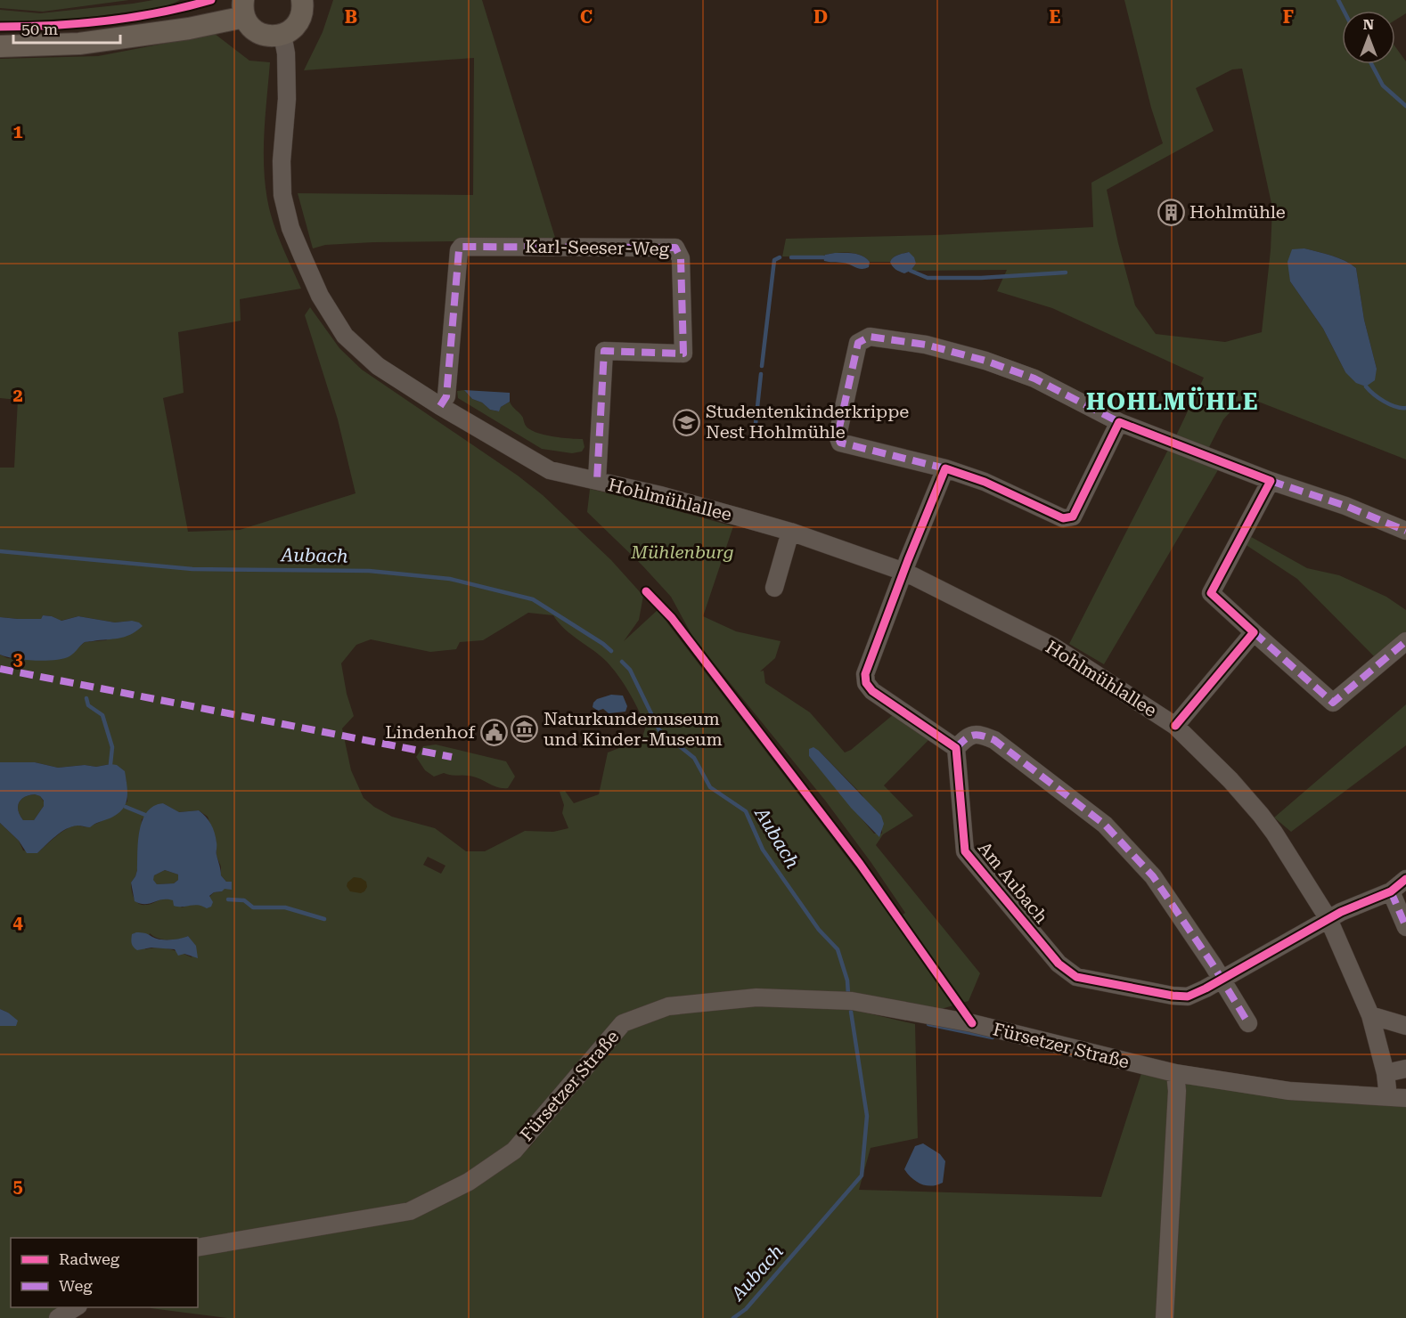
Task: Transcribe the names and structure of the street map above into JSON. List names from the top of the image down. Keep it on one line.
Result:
{"streets":{"street":["Karl-Seeser-Weg","Hohlmühlallee","Am Aubach","Fürsetzer Straße"]},"crossings":[["Karl-Seeser-Weg","Hohlmühlallee"],["Hohlmühlallee","Am Aubach"],["Hohlmühlallee","Fürsetzer Straße"]],"districts":["HOHLMÜHLE"],"water":["Aubach"],"parks":["Mühlenburg"],"places":{"building":["Hohlmühle"],"school or university":["Studentenkinderkrippe Nest Hohlmühle"],"museum":["Naturkundemuseum und Kinder-Museum"],"public building":["Lindenhof"]},"legend":["Radweg","Weg"],"scale_bar":"50 m","north":"top","grid":{"columns":["B","C","D","E","F"],"rows":["1","2","3","4","5"]}}
